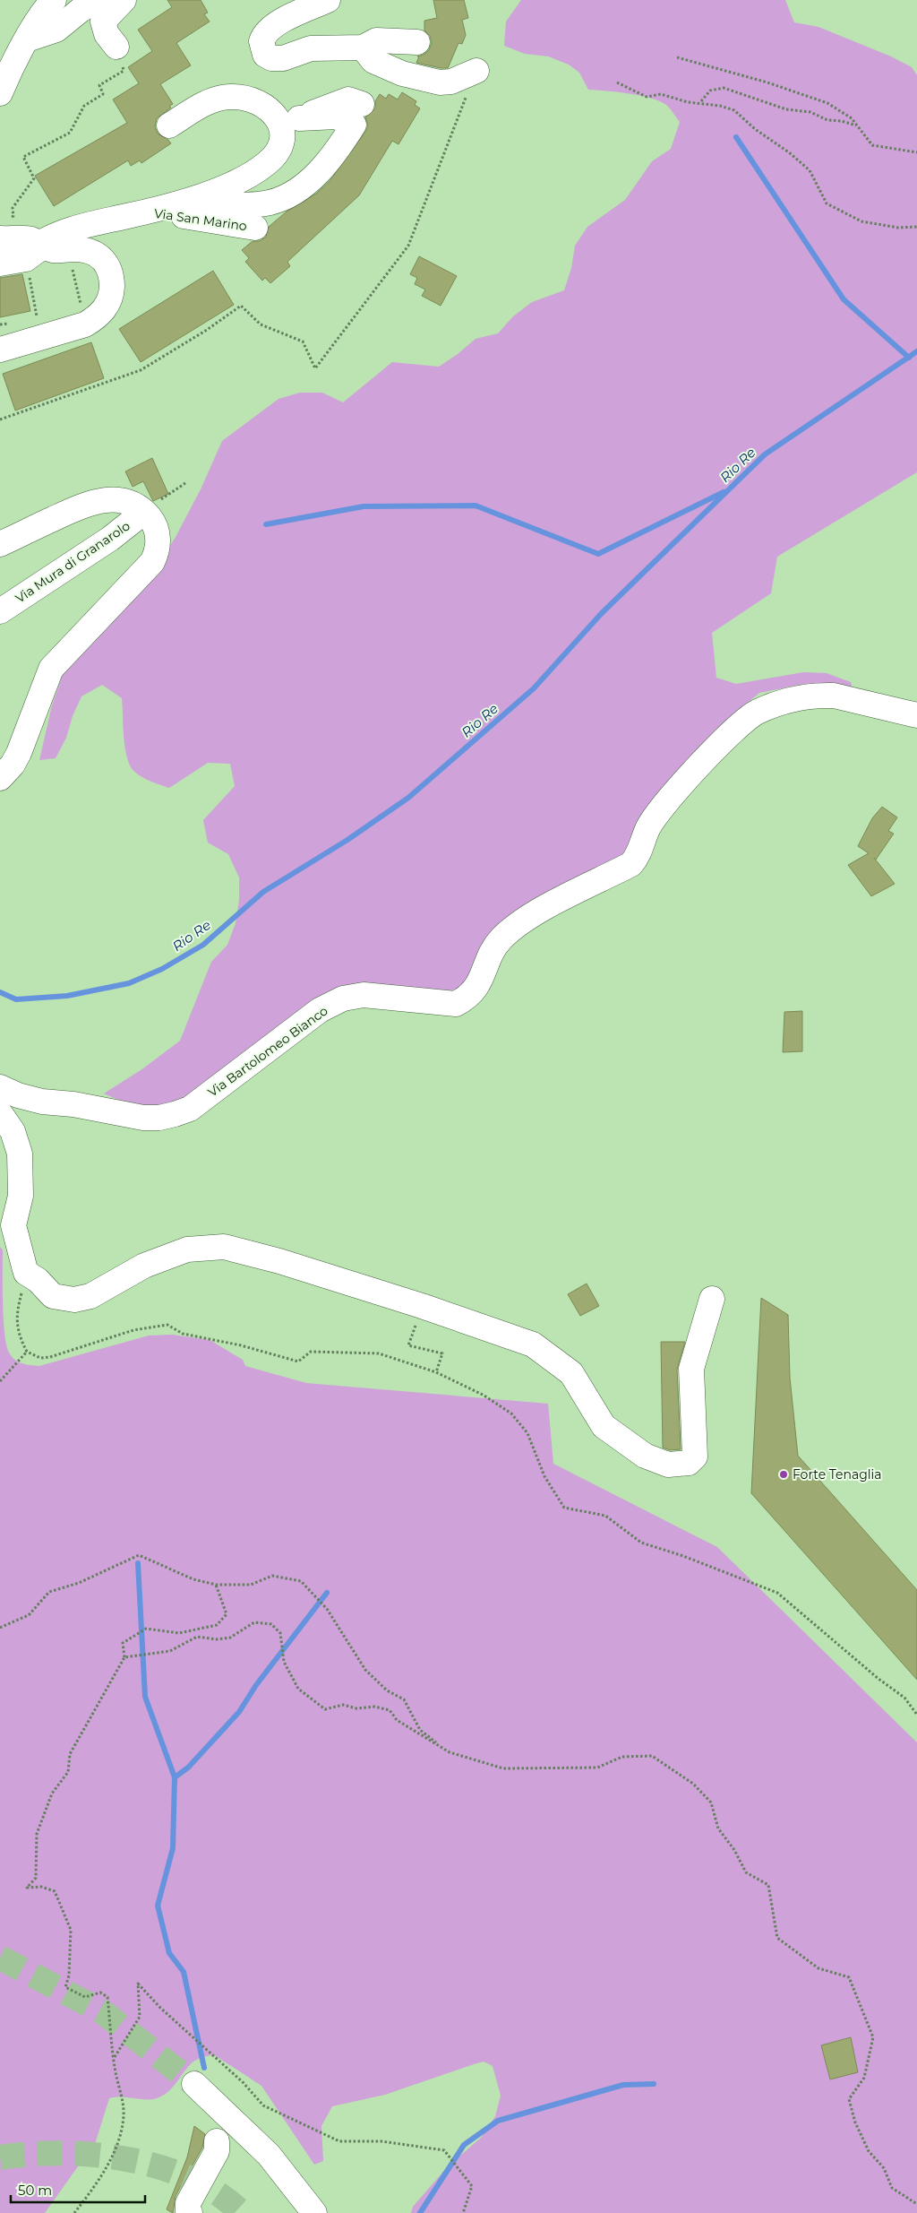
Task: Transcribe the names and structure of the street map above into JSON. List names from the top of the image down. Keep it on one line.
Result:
{"streets":{"main road":["Via San Marino","Via Mura di Granarolo","Via Bartolomeo Bianco"]},"water":["Rio Re"],"places":["Forte Tenaglia"],"scale_bar":"50 m"}
